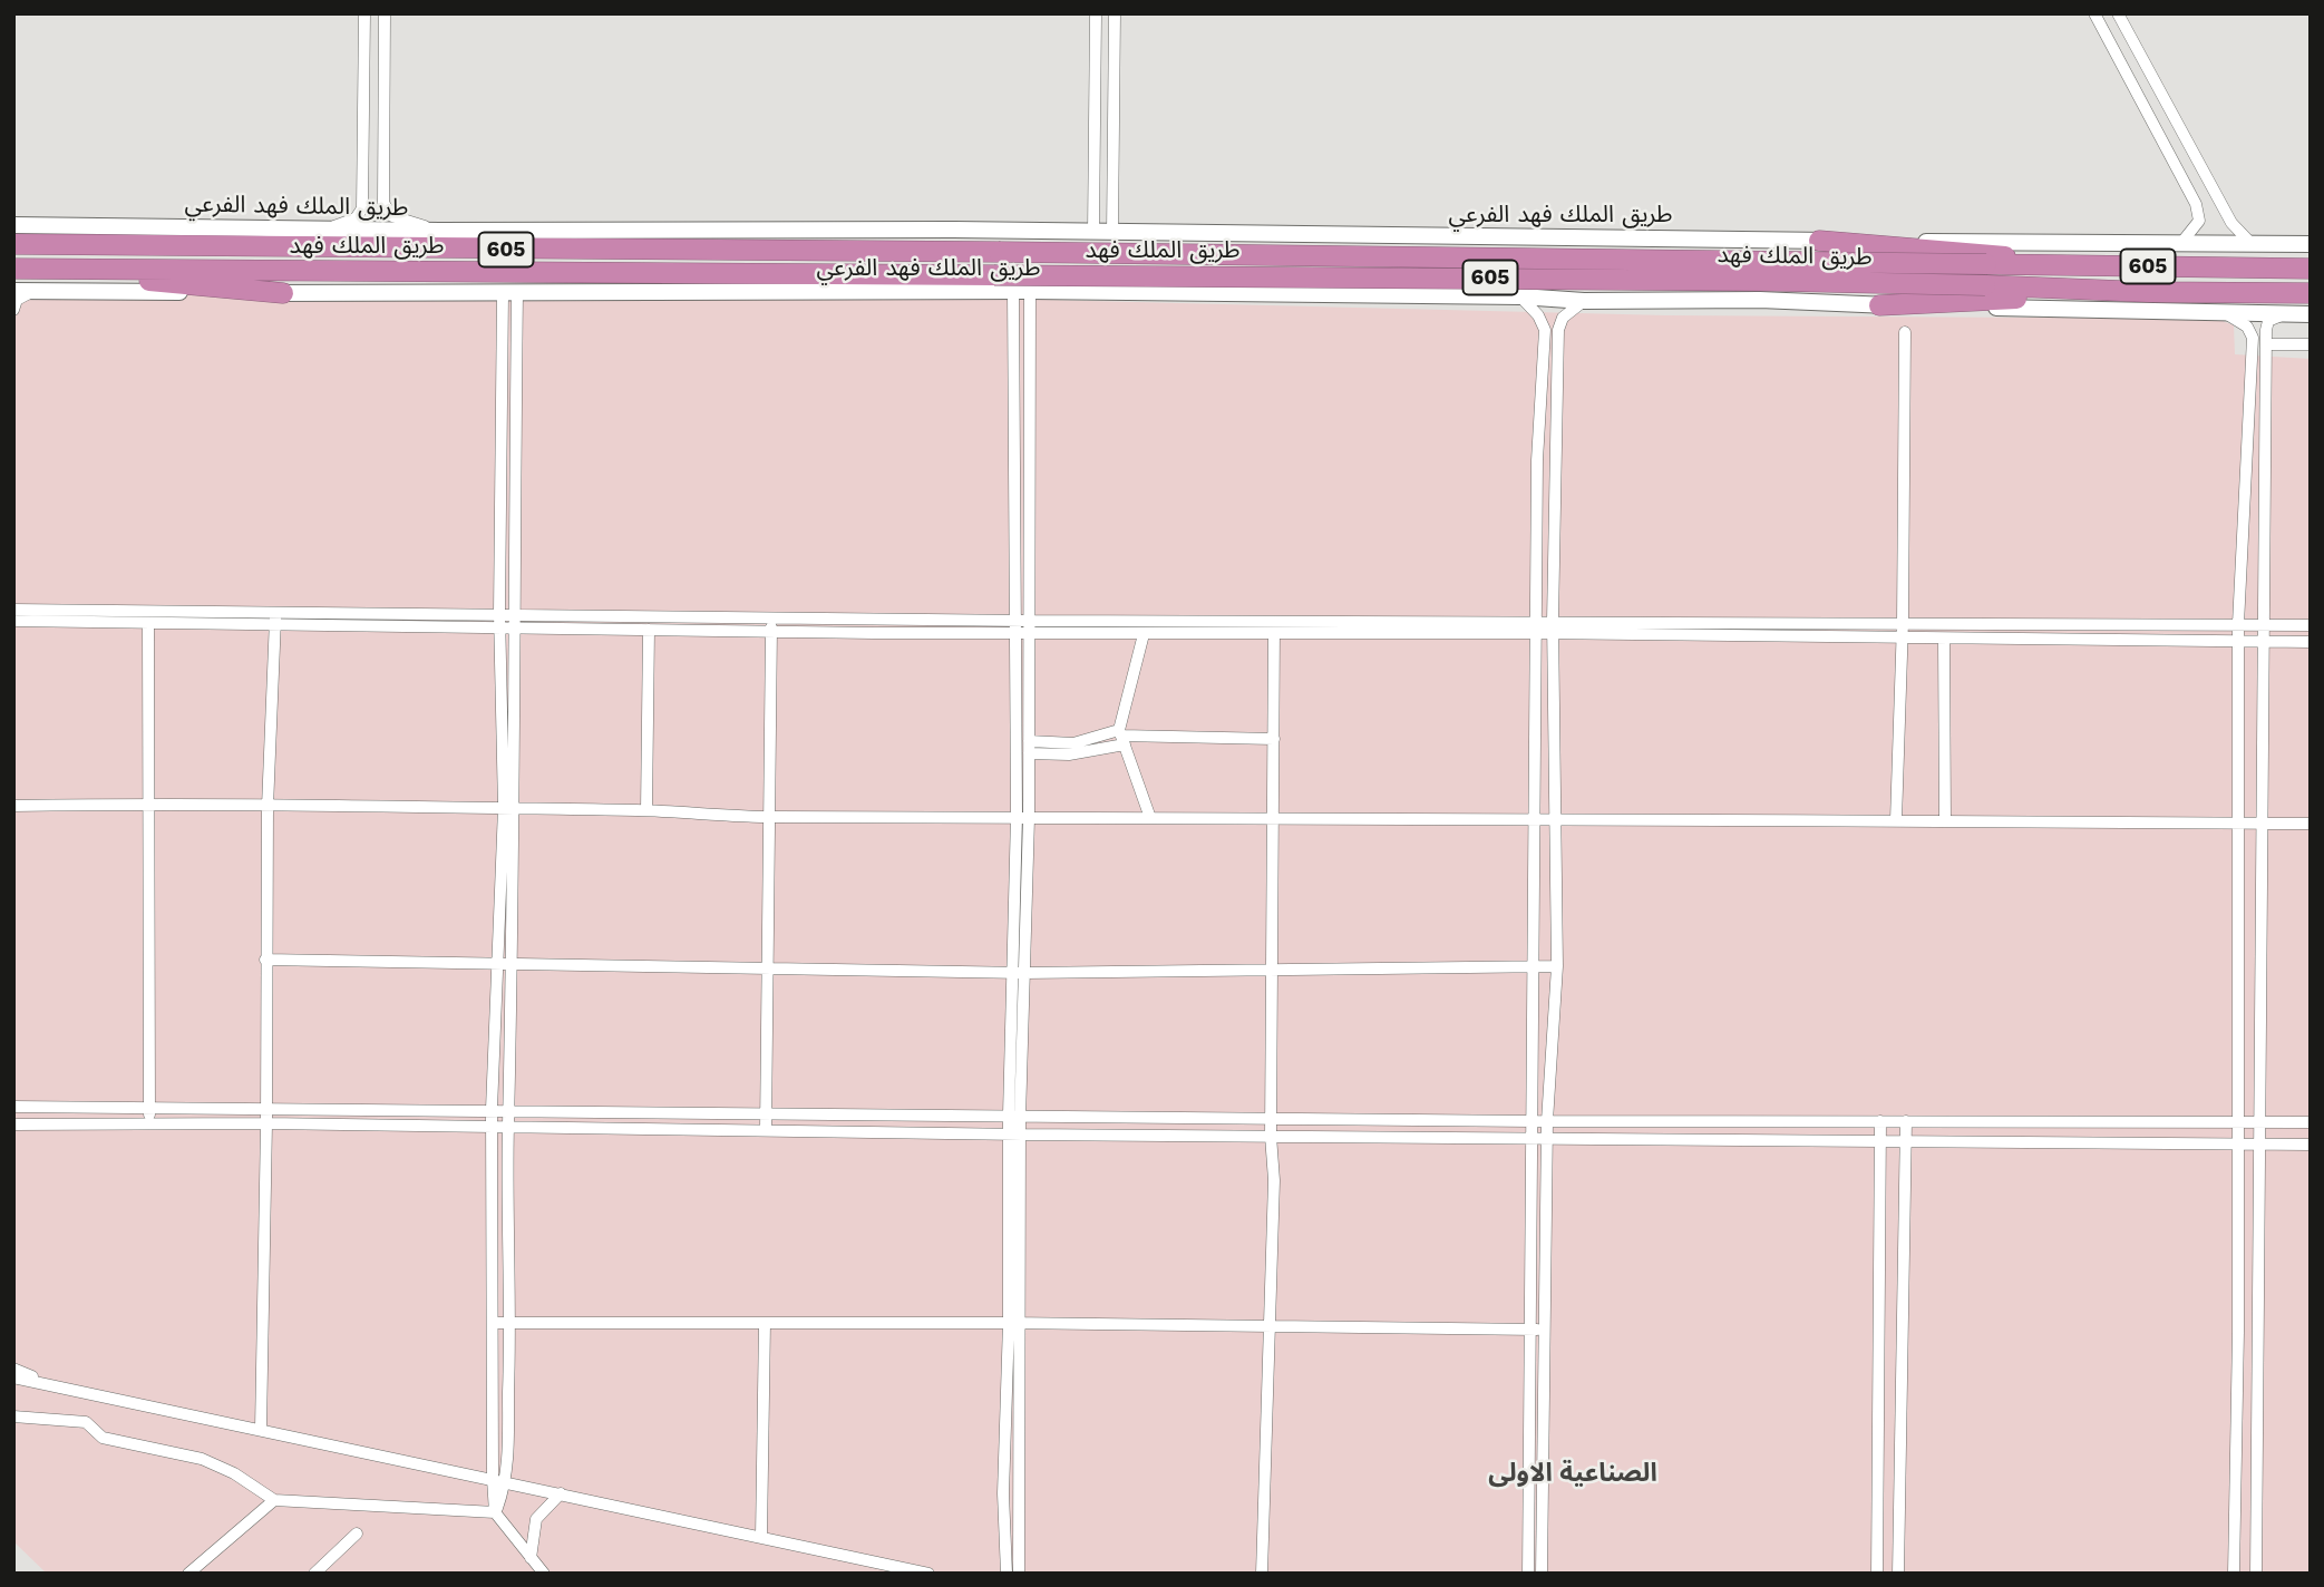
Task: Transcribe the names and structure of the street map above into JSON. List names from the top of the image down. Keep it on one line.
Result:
{"streets":{"highway":["طريق الملك فهد","605"],"main road":["طريق الملك فهد الفرعي"]},"districts":["الصناعية الاولى"]}
